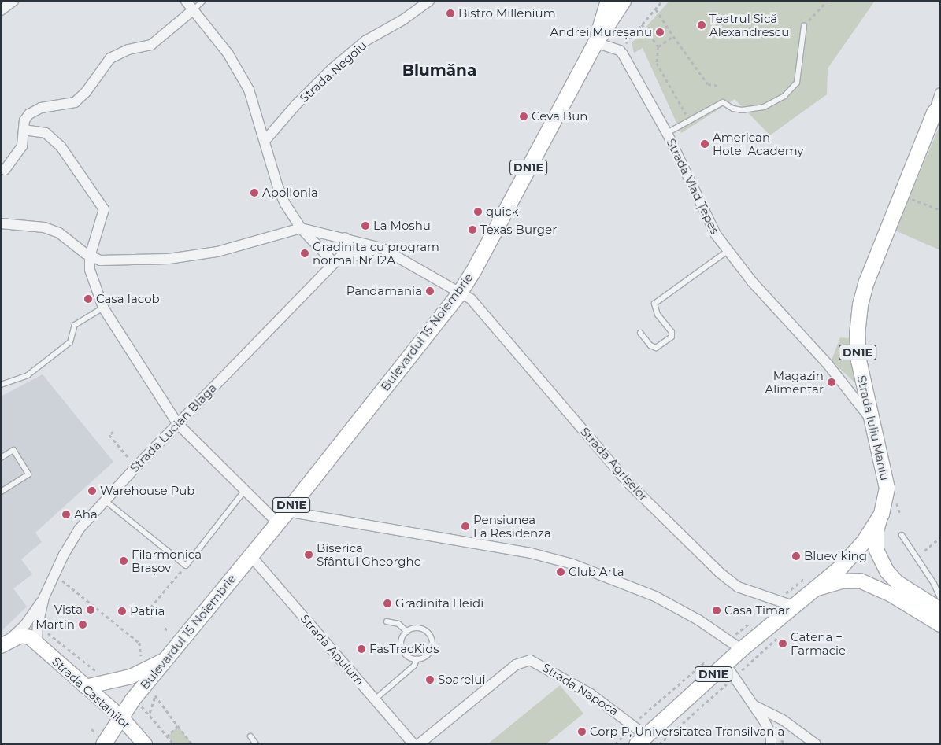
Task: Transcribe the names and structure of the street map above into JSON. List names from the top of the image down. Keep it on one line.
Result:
{"streets":{"main road":["DN1E","Bulevardul 15 Noiembrie","Strada Iuliu Maniu"],"street":["Strada Negoiu","Strada Vlad Țepeș","Strada Lucian Blaga","Strada Agrișelor","Strada Apulum","Strada Napoca","Strada Castanilor"]},"crossings":[["DN1E","Bulevardul 15 Noiembrie"],["Strada Vlad Țepeș","Strada Iuliu Maniu"],["Bulevardul 15 Noiembrie","Strada Agrișelor"],["Bulevardul 15 Noiembrie","Strada Apulum"],["Bulevardul 15 Noiembrie","Strada Castanilor"],["Strada Lucian Blaga","Strada Agrișelor"],["Strada Lucian Blaga","Strada Castanilor"],["Strada Iuliu Maniu","Strada Agrișelor"],["Strada Iuliu Maniu","Strada Napoca"]],"districts":["Blumăna"],"places":["Bistro Millenium","Teatrul Sică Alexandrescu","Andrei Mureșanu","Ceva Bun","American Hotel Academy","Apollonla","quick","La Moshu","Texas Burger","Gradinita cu program normal Nr 12A","Pandamania","Casa Iacob","Magazin Alimentar","Warehouse Pub","Aha","Pensiunea La Residenza","Biserica Sfântul Gheorghe","Blueviking","Filarmonica Brașov","Club Arta","Gradinita Heidi","Vista","Casa Timar","Patria","Martin","Catena + Farmacie","FasTracKids","Soarelui","Corp P, Universitatea Transilvania"]}
